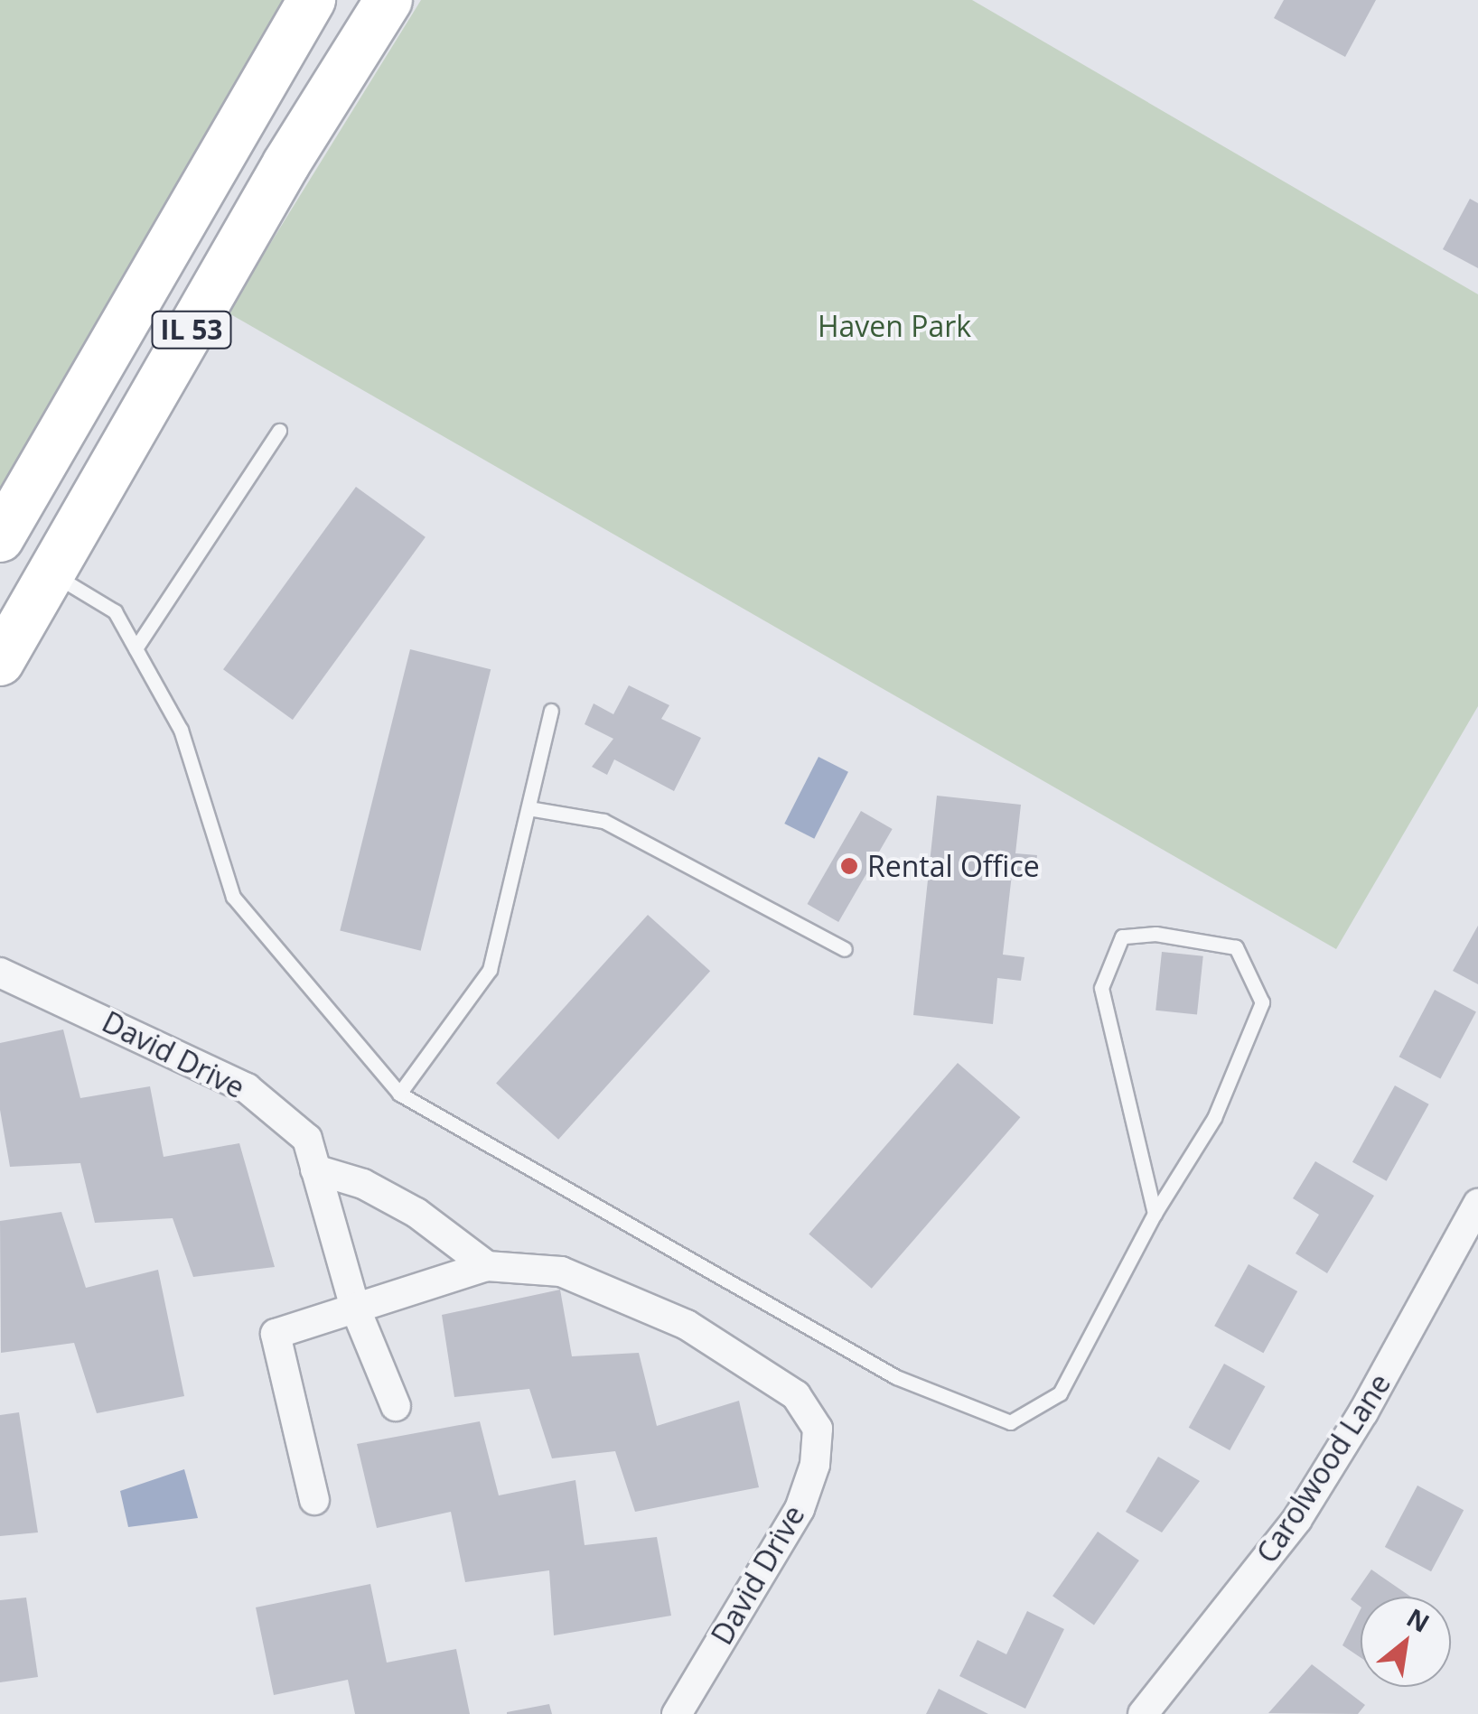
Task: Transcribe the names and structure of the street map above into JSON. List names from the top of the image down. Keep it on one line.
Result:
{"streets":{"main road":["IL 53"],"street":["David Drive","Carolwood Lane"]},"parks":["Haven Park"],"places":["Rental Office"],"north":"top right"}
